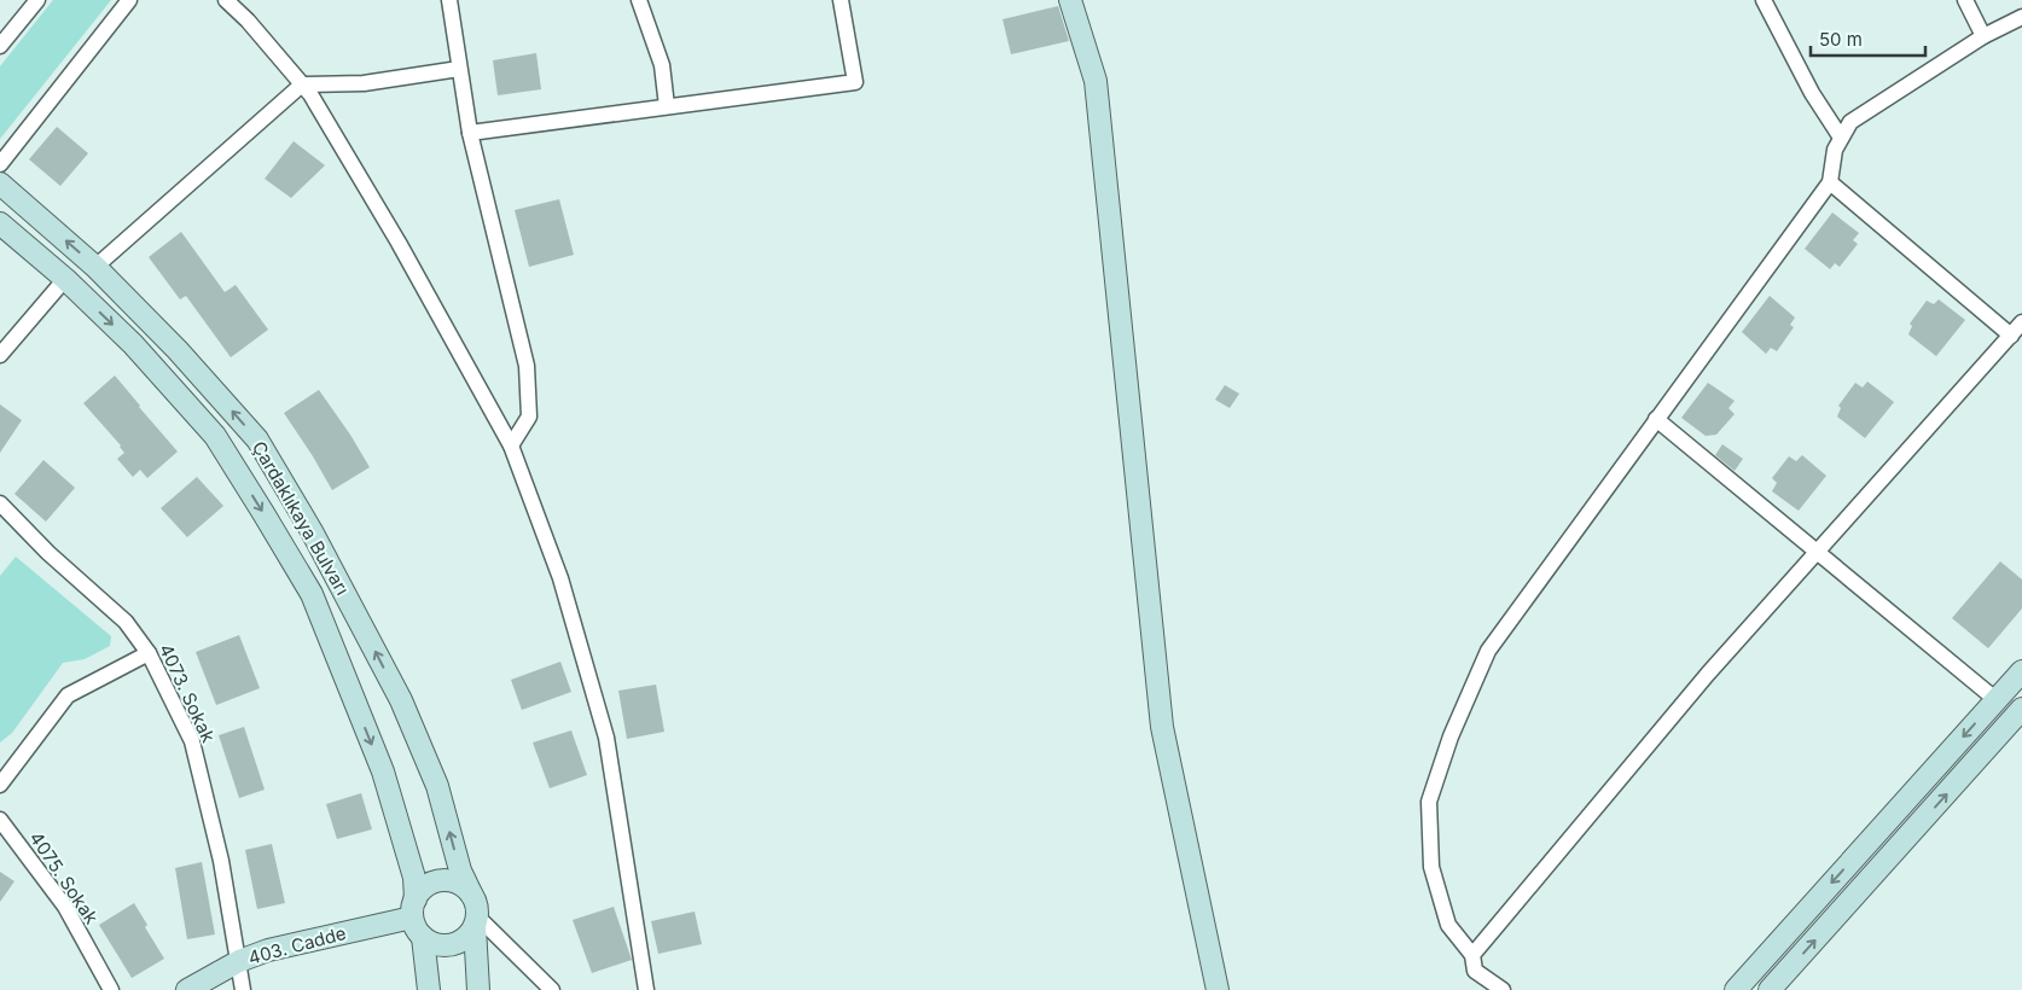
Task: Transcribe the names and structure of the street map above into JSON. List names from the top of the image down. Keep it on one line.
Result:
{"streets":{"main road":["Çardaklıkaya Bulvarı","403. Cadde"],"street":["4073. Sokak","4075. Sokak"]},"crossings":[["Çardaklıkaya Bulvarı","403. Cadde"],["4073. Sokak","403. Cadde"]],"scale_bar":"50 m"}
